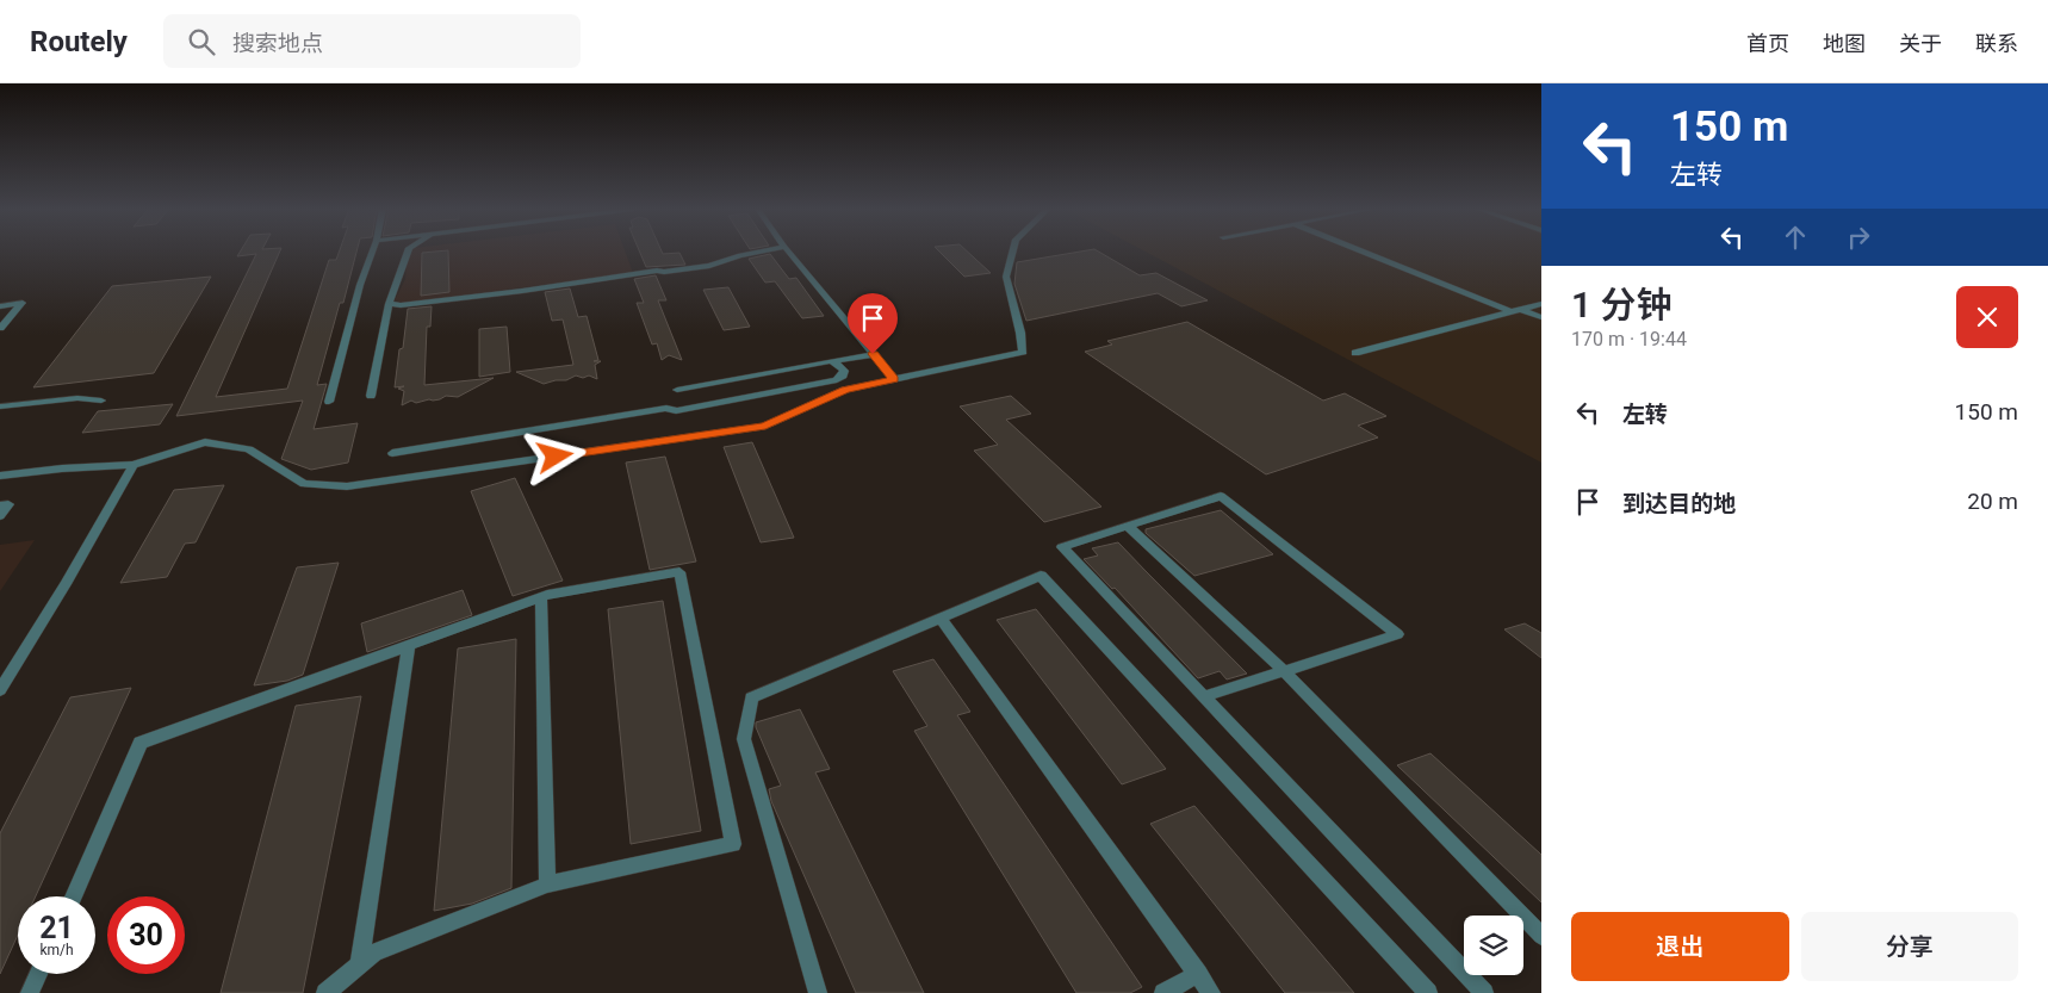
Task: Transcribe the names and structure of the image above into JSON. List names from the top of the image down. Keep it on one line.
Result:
{"page":{"header":"Routely","search":"搜索地点","nav":["首页","地图","关于","联系"],"turn":["150 m","左转"],"heading":["1 分钟","170 m · 19:44"],"list":[{"name":"左转","value":"150 m"},{"name":"到达目的地","value":"20 m"}],"speed":"21 km/h","limit":"30","buttons":["退出","分享"]}}
